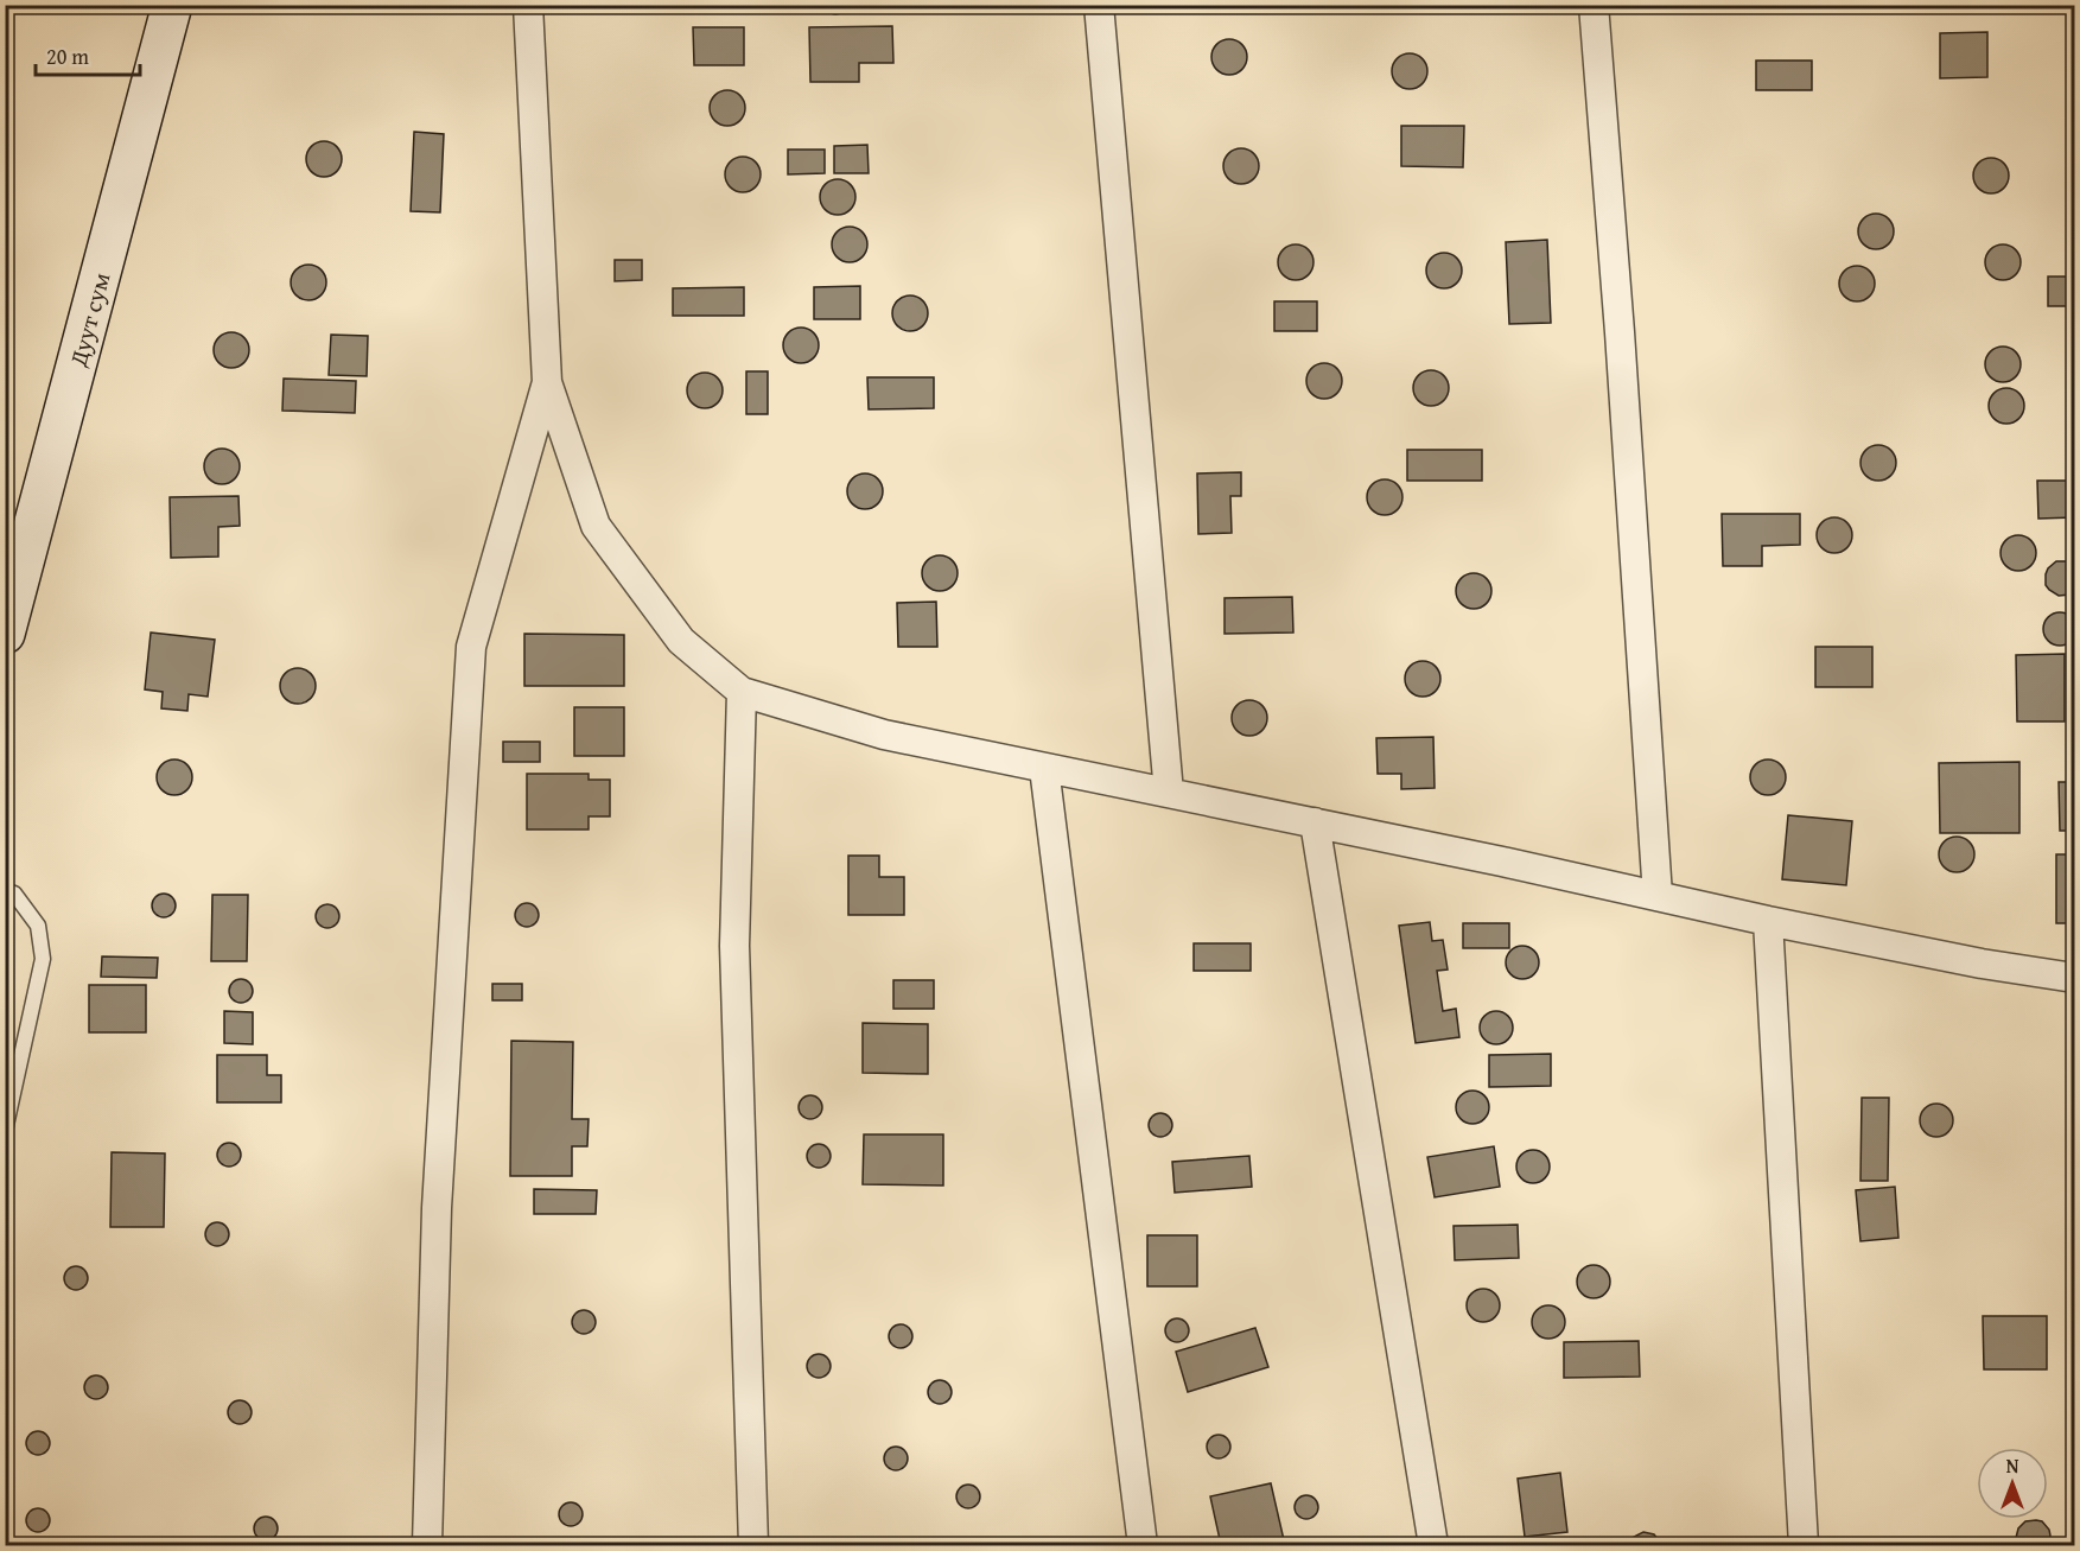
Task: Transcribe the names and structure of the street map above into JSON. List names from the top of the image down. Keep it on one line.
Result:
{"streets":{"main road":["Дуут сум"]},"scale_bar":"20 m","north":"top"}
